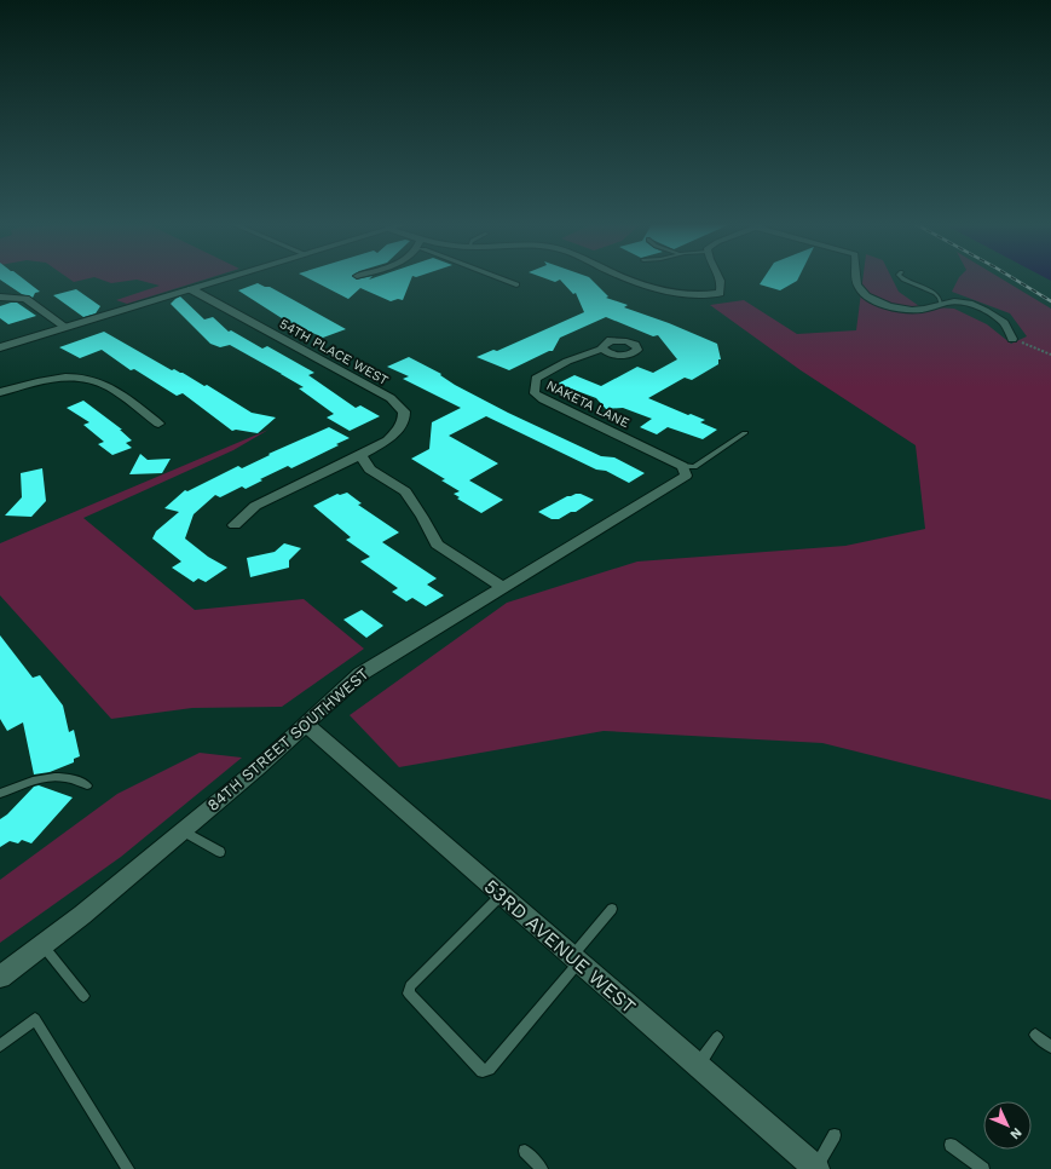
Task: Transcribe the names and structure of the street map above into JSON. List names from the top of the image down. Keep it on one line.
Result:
{"streets":{"street":["54TH PLACE WEST","NAKETA LANE","84TH STREET SOUTHWEST","53RD AVENUE WEST"]},"crossings":[["NAKETA LANE","84TH STREET SOUTHWEST"],["84TH STREET SOUTHWEST","53RD AVENUE WEST"]],"north":"bottom right"}
